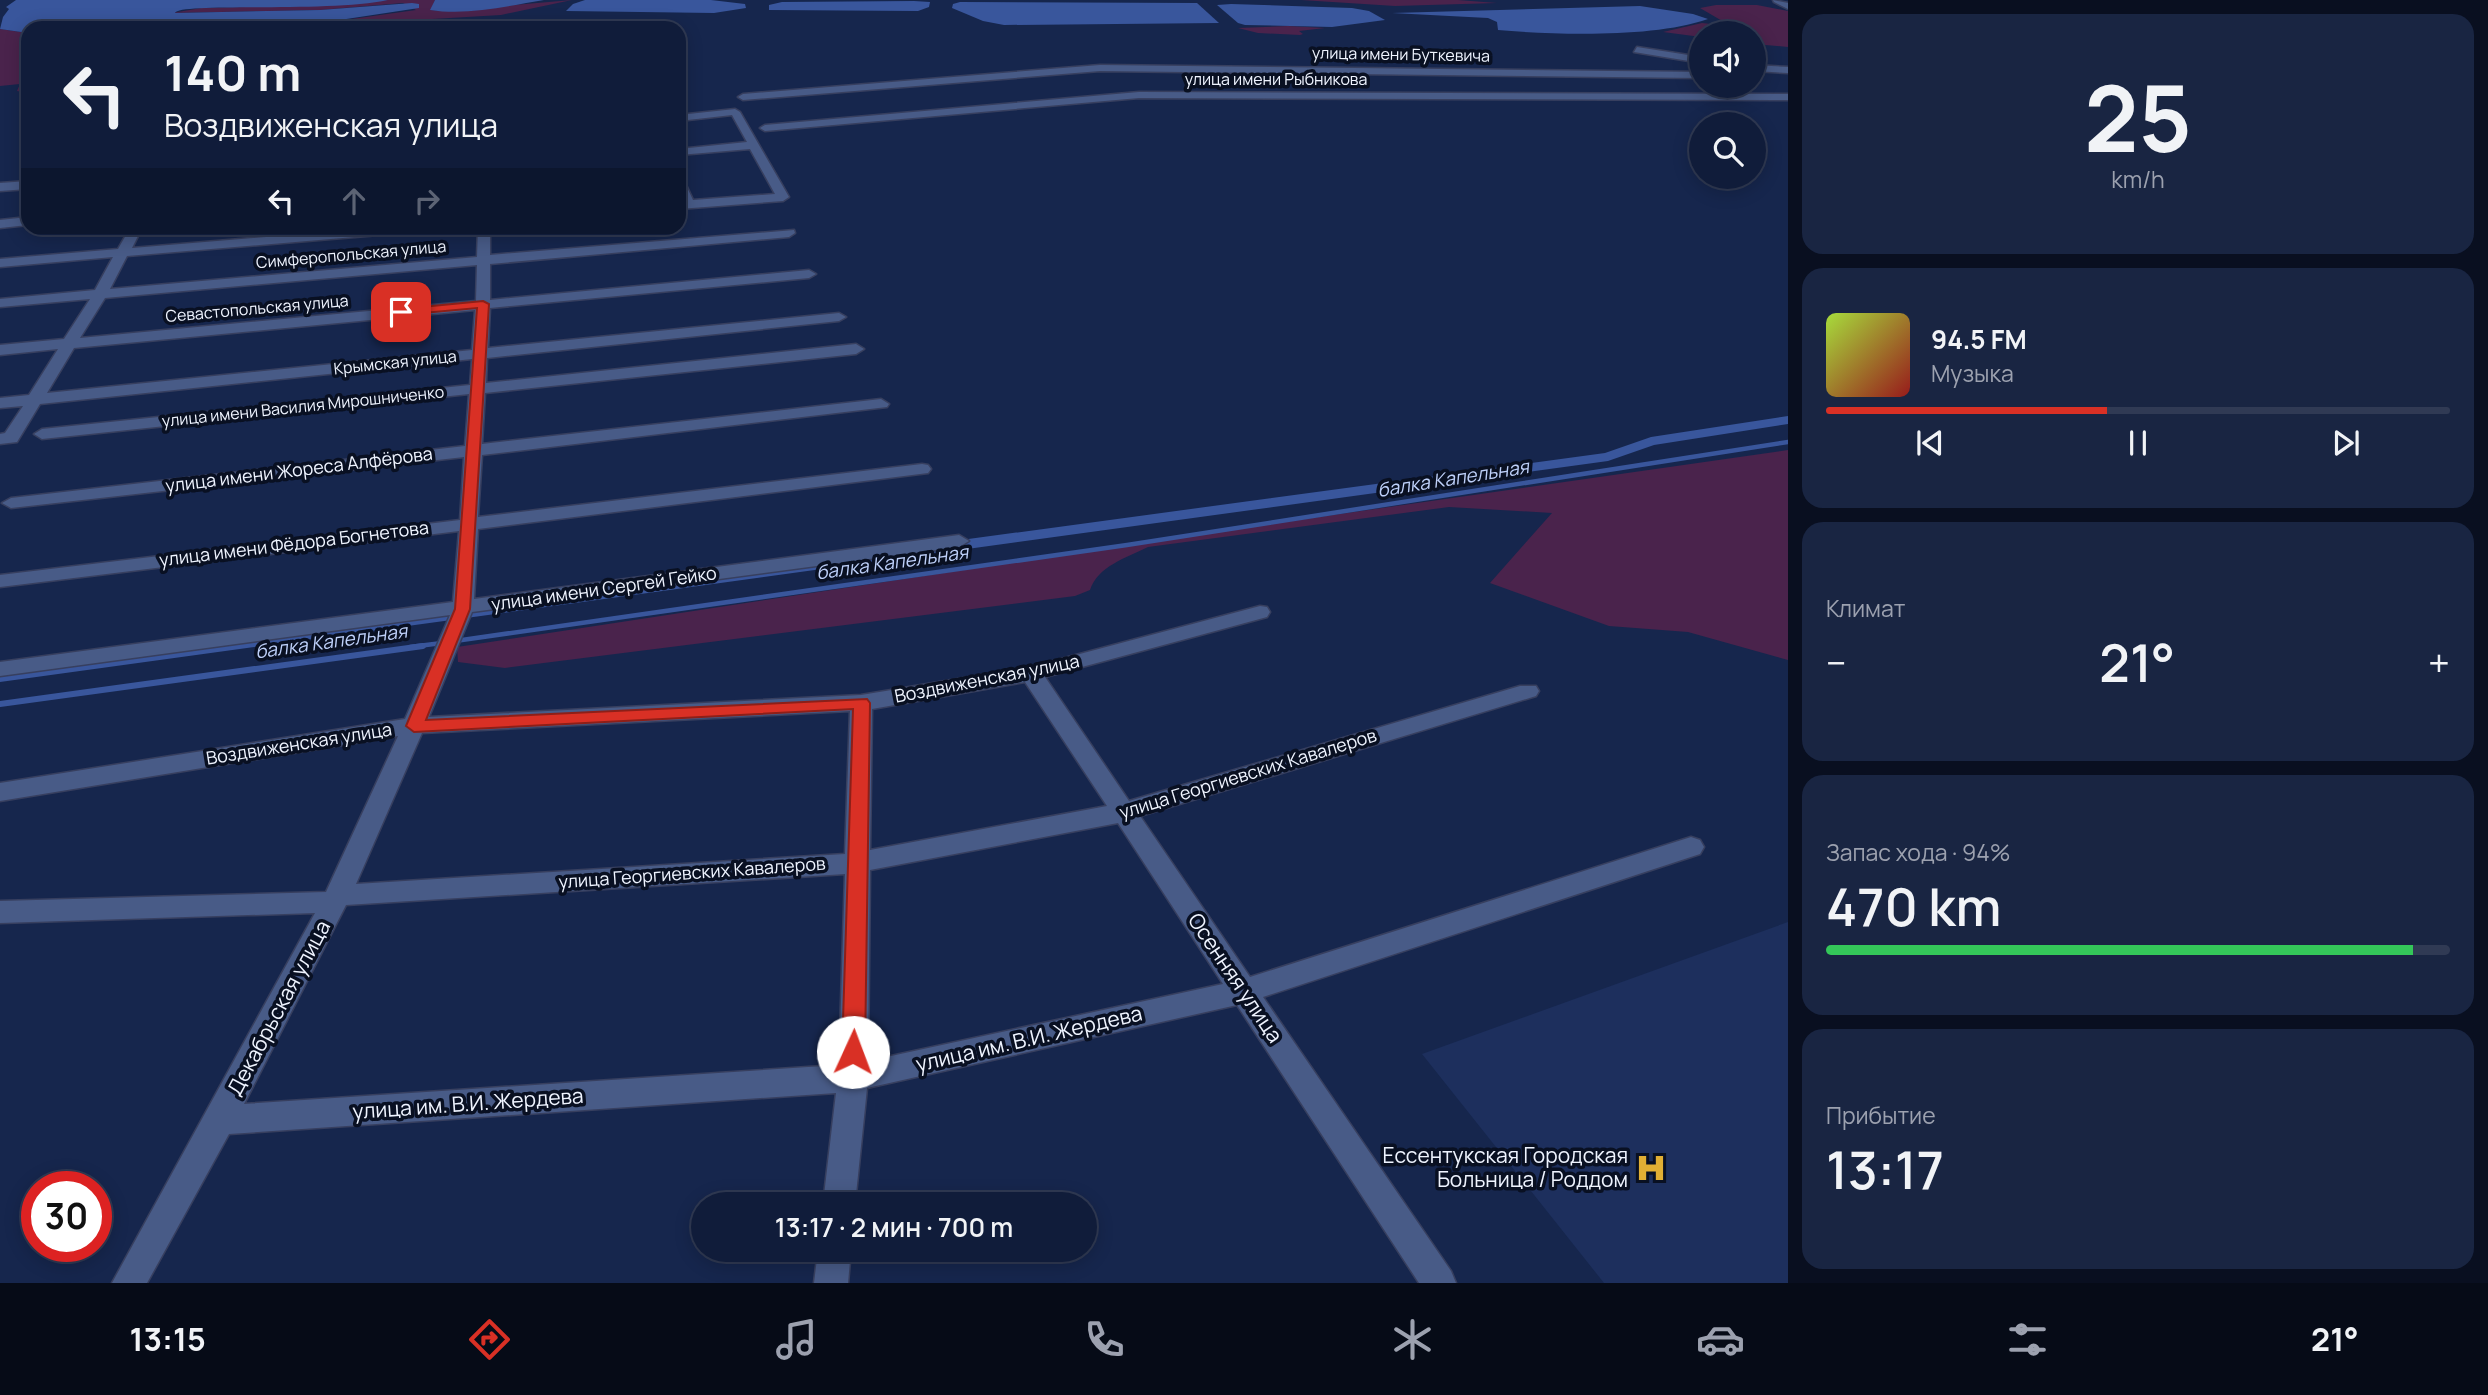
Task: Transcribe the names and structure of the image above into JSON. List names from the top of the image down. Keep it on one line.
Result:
{"streets":{"street":["улица имени Буткевича","улица имени Рыбникова","Симферопольская улица","Севастопольская улица","Крымская улица","улица имени Василия Мирошниченко","улица имени Жореса Алфёрова","улица имени Фёдора Богнетова","улица имени Сергей Гейко","Воздвиженская улица","улица Георгиевских Кавалеров","Осенняя улица","Декабрьская улица","улица им. В.И. Жердева"]},"crossings":[["улица имени Сергей Гейко","Декабрьская улица"],["Воздвиженская улица","Осенняя улица"],["Воздвиженская улица","Декабрьская улица"],["улица Георгиевских Кавалеров","Осенняя улица"],["улица Георгиевских Кавалеров","Декабрьская улица"],["Осенняя улица","улица им. В.И. Жердева"],["Декабрьская улица","улица им. В.И. Жердева"]],"water":["балка Капельная"],"places":{"hospital":["Ессентукская Городская Больница / Роддом"]},"page":{"tile":[["25","km/h"],"Климат",["Запас хода · 94%","470 km"],["Прибытие","13:17"]],"turn":["140 m","Воздвиженская улица"],"song":["94.5 FM","Музыка"],"heat":["−","21°","+"],"limit":"30","trip":"13:17 · 2 мин · 700 m","tabs":["13:15","21°"]}}
